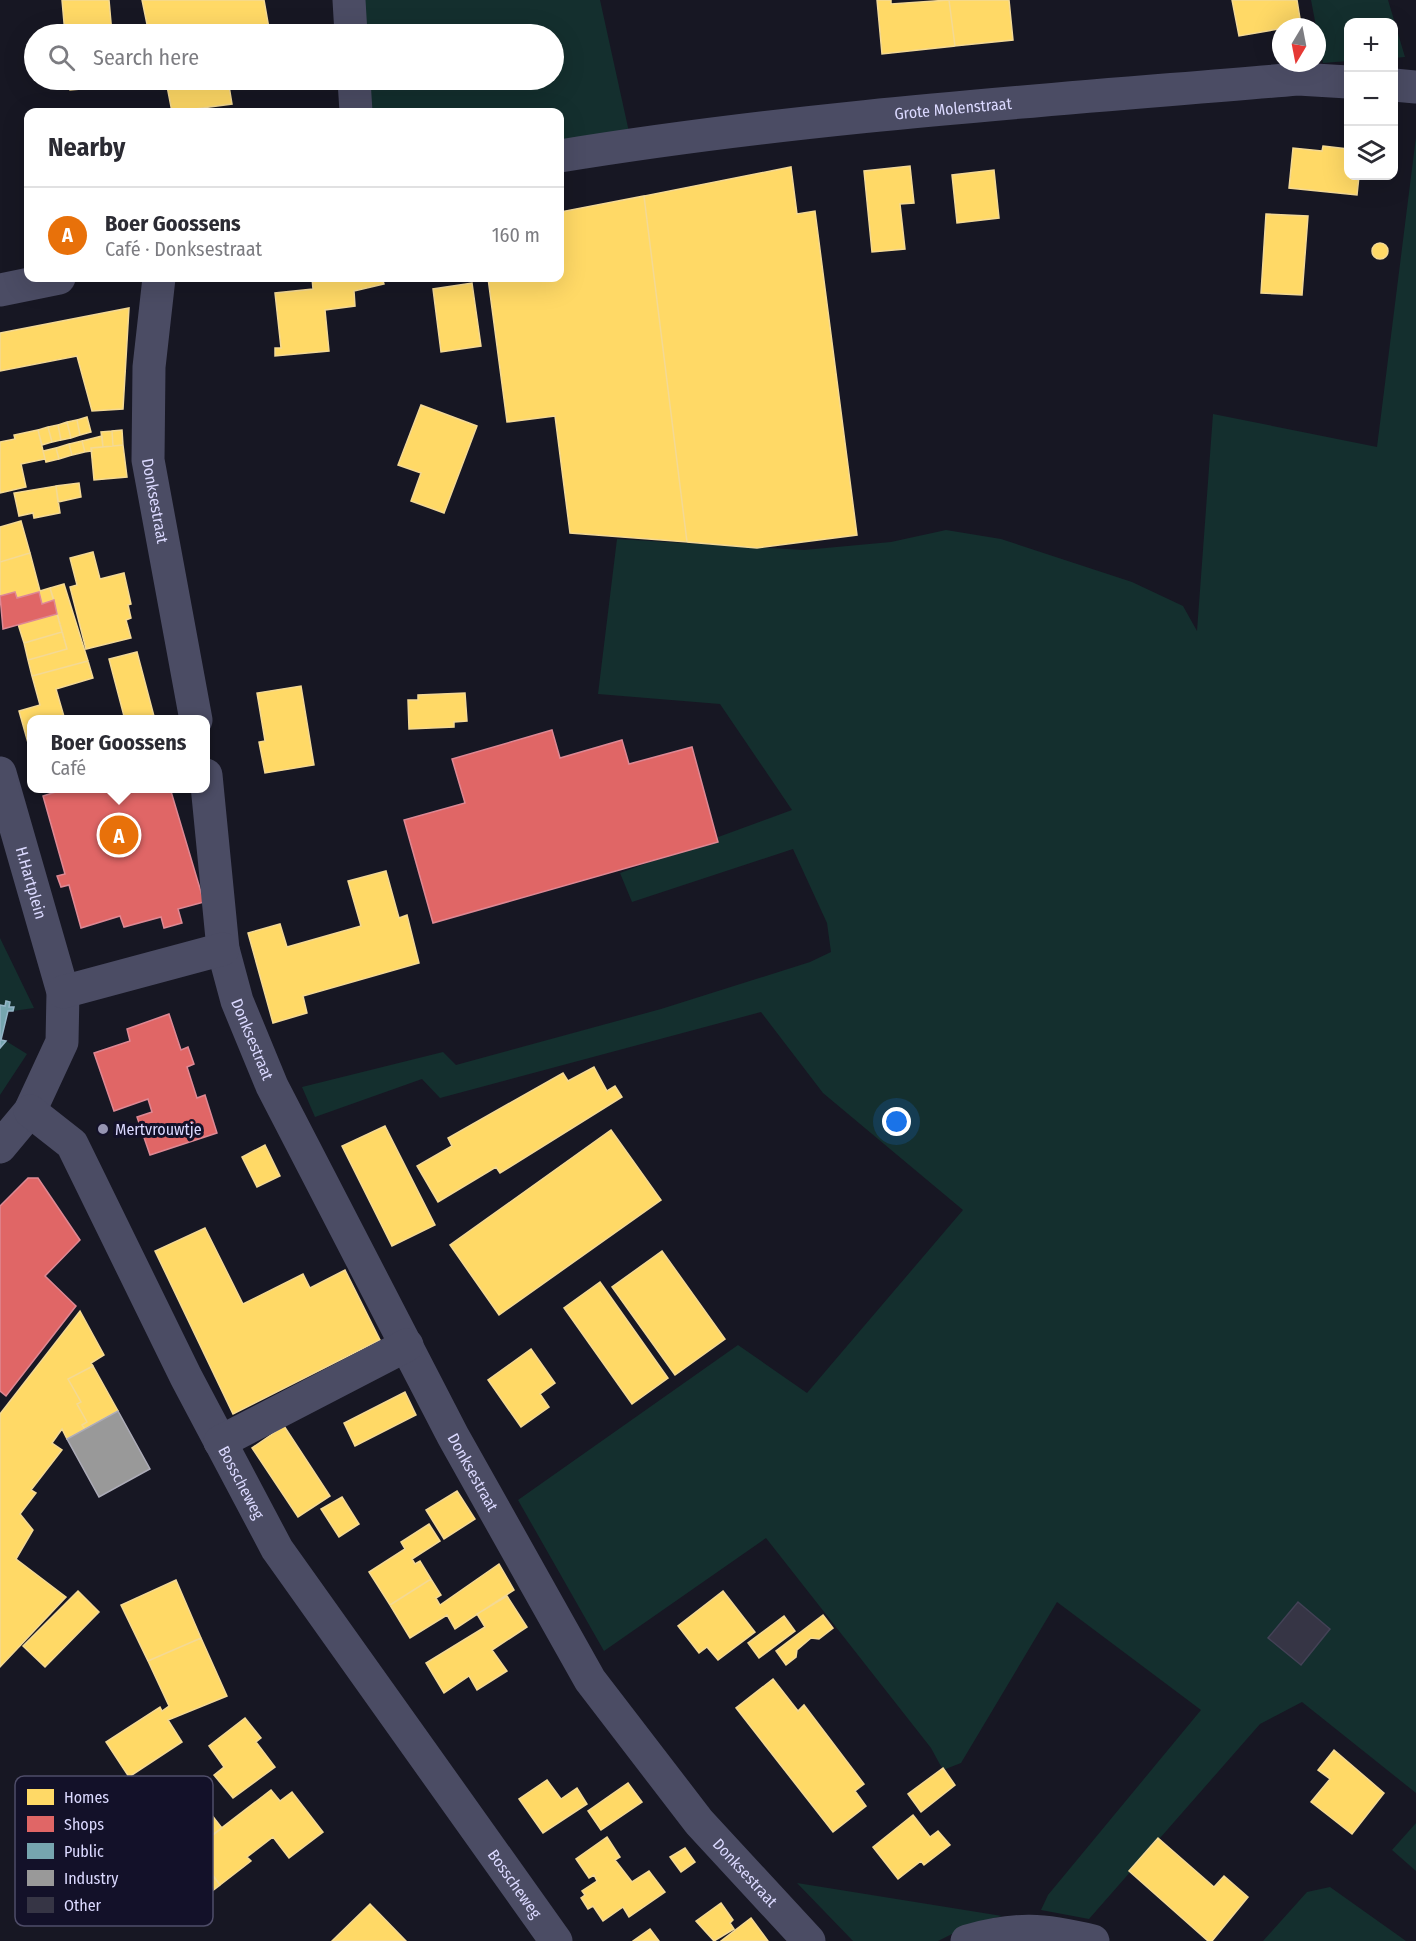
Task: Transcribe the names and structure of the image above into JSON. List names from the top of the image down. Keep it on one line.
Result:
{"streets":{"street":["Grote Molenstraat","Donksestraat","H.Hartplein","Bosscheweg"]},"places":["Mertvrouwtje"],"legend":["Homes","Shops","Public","Industry","Other"],"north":"bottom","page":{"map_buttons":["+","−"],"search":"Search here","heading":"Nearby","list":[{"mark":"A","name":"Boer Goossens","note":"Café · Donksestraat","value":"160 m"}],"popup":["Boer Goossens","Café"],"pins":"A"}}
